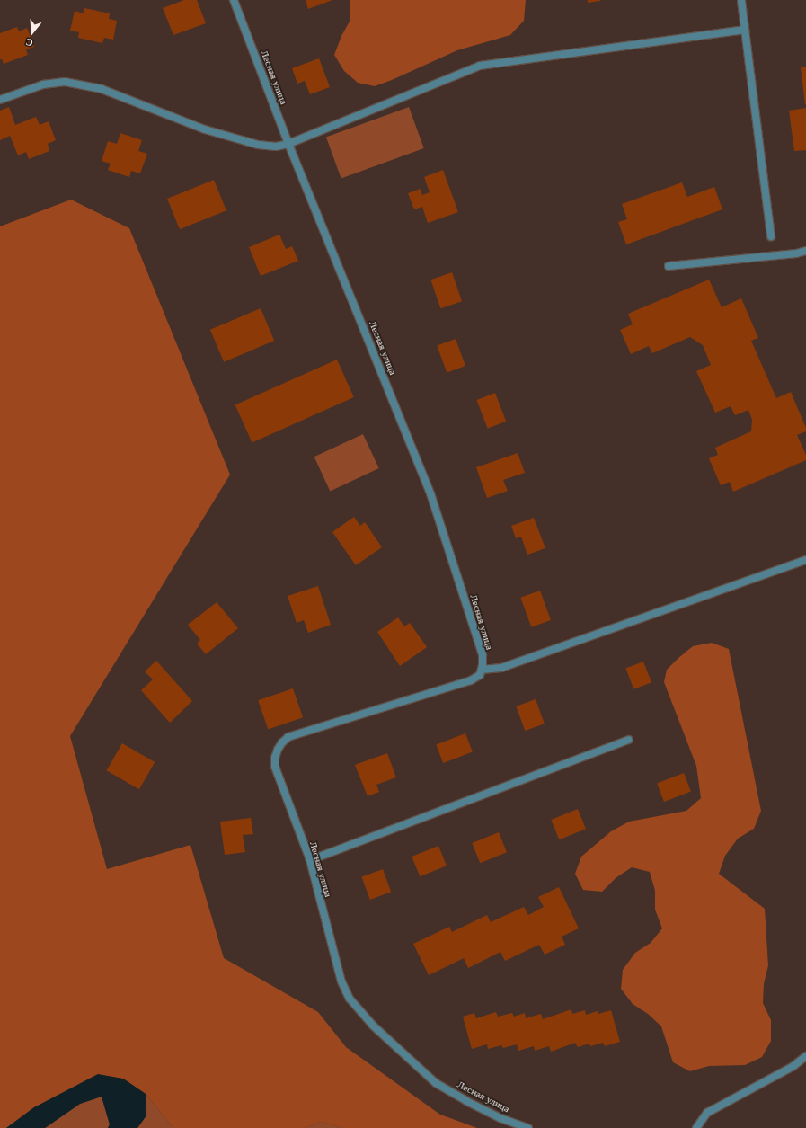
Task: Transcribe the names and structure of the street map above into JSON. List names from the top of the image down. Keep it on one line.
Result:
{"streets":{"street":["Лесная улица"]},"north":"bottom"}
